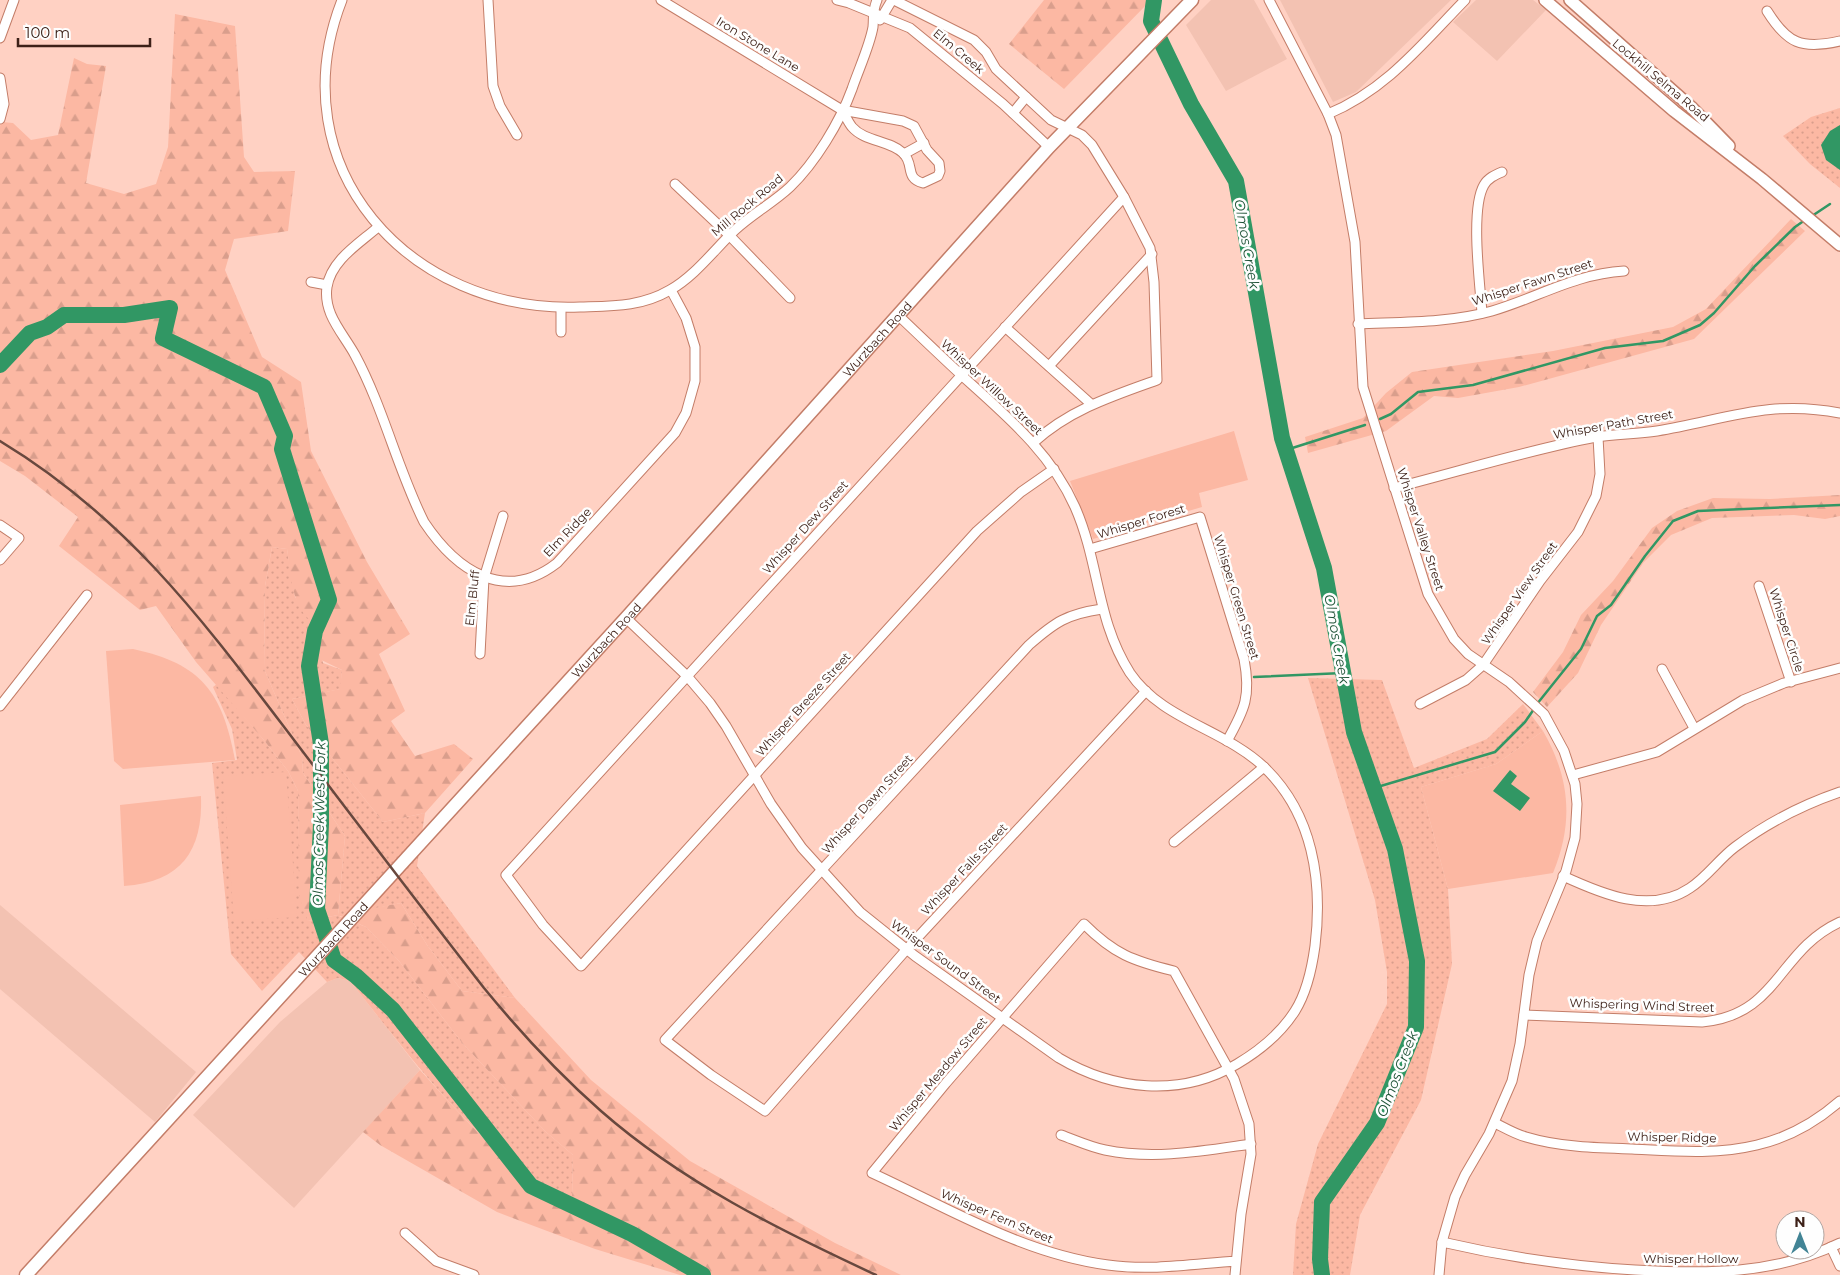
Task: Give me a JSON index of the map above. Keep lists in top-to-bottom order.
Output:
{
  "streets": {
    "main road": ["Lockhill Selma Road", "Wurzbach Road"],
    "street": [
      "Iron Stone Lane",
      "Elm Creek",
      "Mill Rock Road",
      "Whisper Fawn Street",
      "Whisper Willow Street",
      "Whisper Path Street",
      "Whisper Forest",
      "Whisper Dew Street",
      "Whisper Valley Street",
      "Elm Ridge",
      "Whisper View Street",
      "Whisper Green Street",
      "Elm Bluff",
      "Whisper Circle",
      "Whisper Breeze Street",
      "Whisper Dawn Street",
      "Whisper Falls Street",
      "Whisper Sound Street",
      "Whispering Wind Street",
      "Whisper Meadow Street",
      "Whisper Ridge",
      "Whisper Fern Street",
      "Whisper Hollow"
    ]
  },
  "crossings": [
    ["Iron Stone Lane", "Mill Rock Road"],
    ["Elm Creek", "Mill Rock Road"],
    ["Elm Creek", "Wurzbach Road"],
    ["Elm Creek", "Whisper Dew Street"],
    ["Mill Rock Road", "Elm Ridge"],
    ["Whisper Fawn Street", "Whisper Valley Street"],
    ["Wurzbach Road", "Whisper Willow Street"],
    ["Wurzbach Road", "Whisper Sound Street"],
    ["Whisper Willow Street", "Whisper Forest"],
    ["Whisper Willow Street", "Whisper Dew Street"],
    ["Whisper Willow Street", "Whisper Green Street"],
    ["Whisper Willow Street", "Whisper Breeze Street"],
    ["Whisper Willow Street", "Whisper Dawn Street"],
    ["Whisper Willow Street", "Whisper Falls Street"],
    ["Whisper Willow Street", "Whisper Sound Street"],
    ["Whisper Willow Street", "Whisper Meadow Street"],
    ["Whisper Path Street", "Whisper Valley Street"],
    ["Whisper Path Street", "Whisper View Street"],
    ["Whisper Forest", "Whisper Green Street"],
    ["Whisper Dew Street", "Whisper Breeze Street"],
    ["Whisper Dew Street", "Whisper Sound Street"],
    ["Whisper Valley Street", "Whisper View Street"],
    ["Whisper Valley Street", "Whispering Wind Street"],
    ["Whisper Valley Street", "Whisper Ridge"],
    ["Whisper Valley Street", "Whisper Hollow"],
    ["Elm Ridge", "Elm Bluff"],
    ["Whisper Breeze Street", "Whisper Sound Street"],
    ["Whisper Dawn Street", "Whisper Falls Street"],
    ["Whisper Dawn Street", "Whisper Sound Street"],
    ["Whisper Falls Street", "Whisper Sound Street"],
    ["Whisper Sound Street", "Whisper Meadow Street"],
    ["Whisper Meadow Street", "Whisper Fern Street"]
  ],
  "water": ["Olmos Creek", "Olmos Creek West Fork"],
  "scale_bar": "100 m",
  "north": "top"
}
